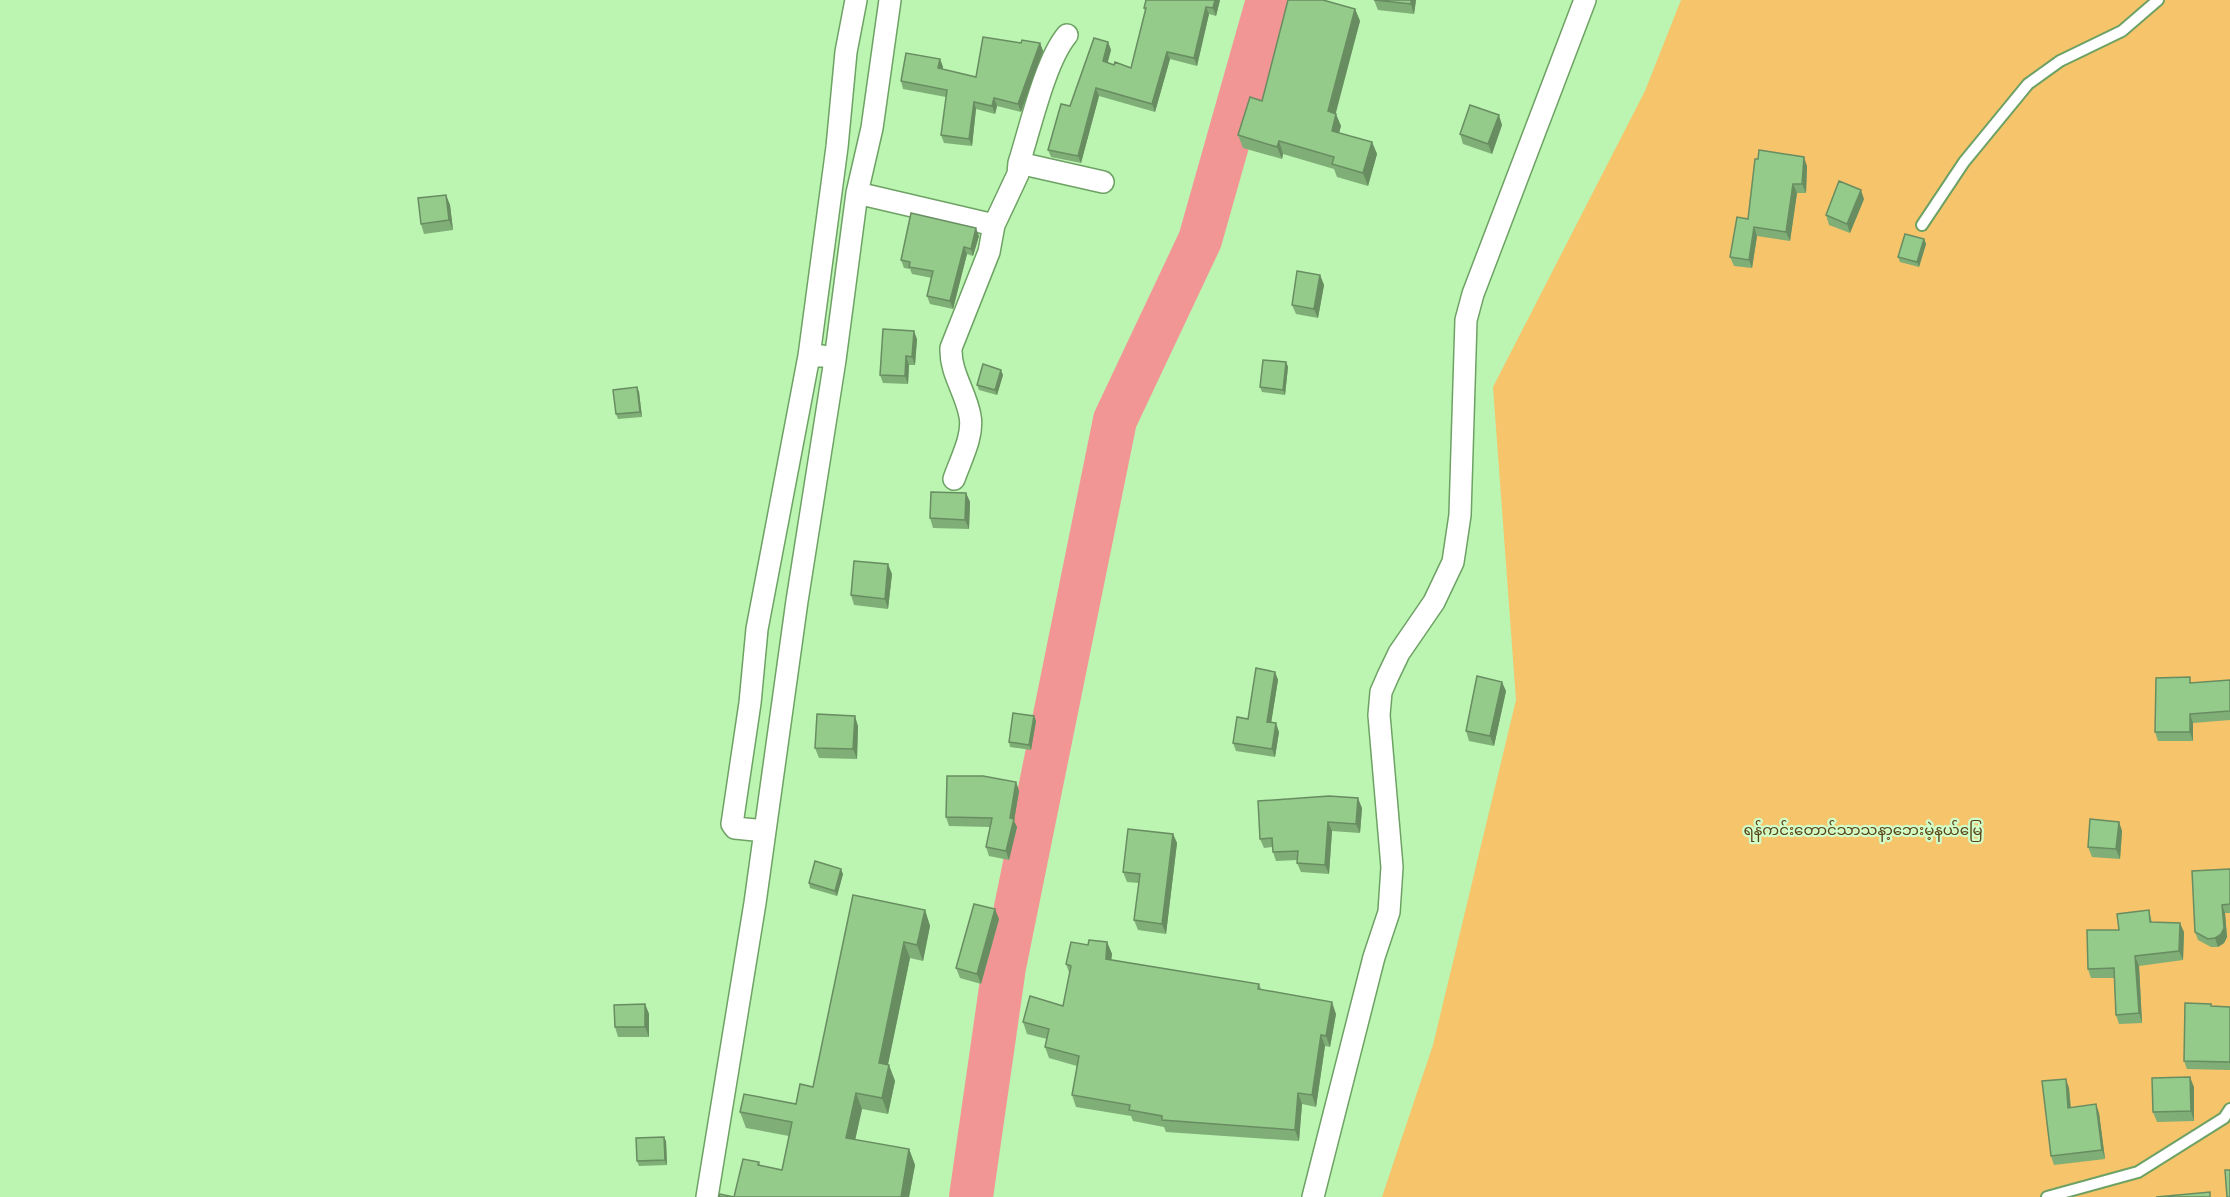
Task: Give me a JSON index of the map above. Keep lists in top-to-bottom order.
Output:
{
  "parks": ["ရန်ကင်းတောင်သာသနာ့ဘေးမဲ့နယ်မြေ"]
}
